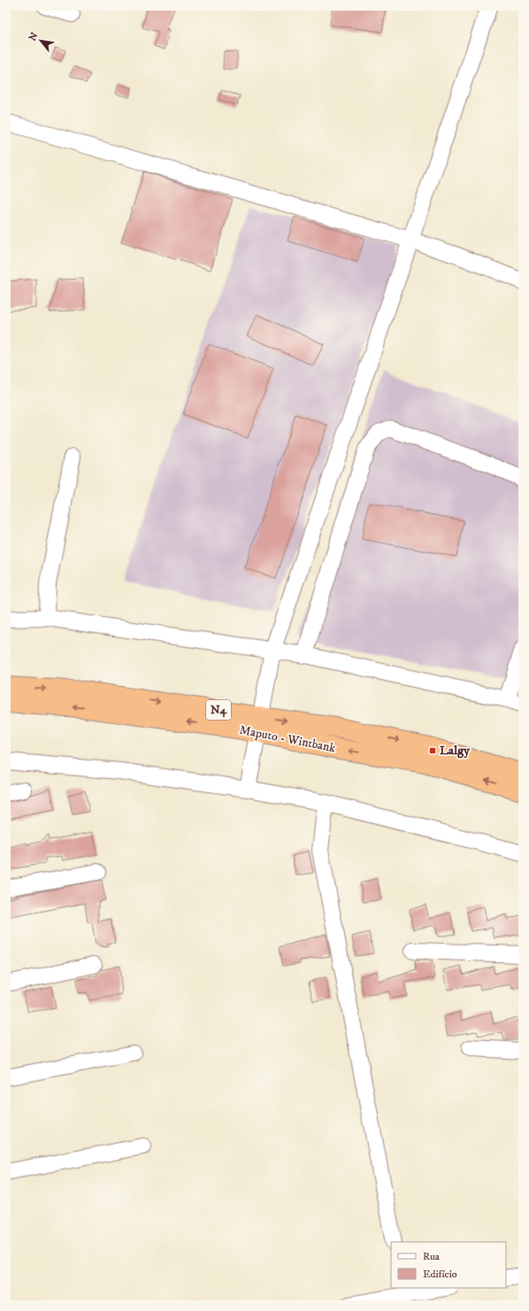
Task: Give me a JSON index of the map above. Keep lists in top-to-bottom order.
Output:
{
  "streets": {
    "highway": ["N4", "Maputo - Wintbank"]
  },
  "places": {
    "transit": ["Lalgy"]
  },
  "legend": ["Rua", "Edifício"],
  "north": "top left"
}
